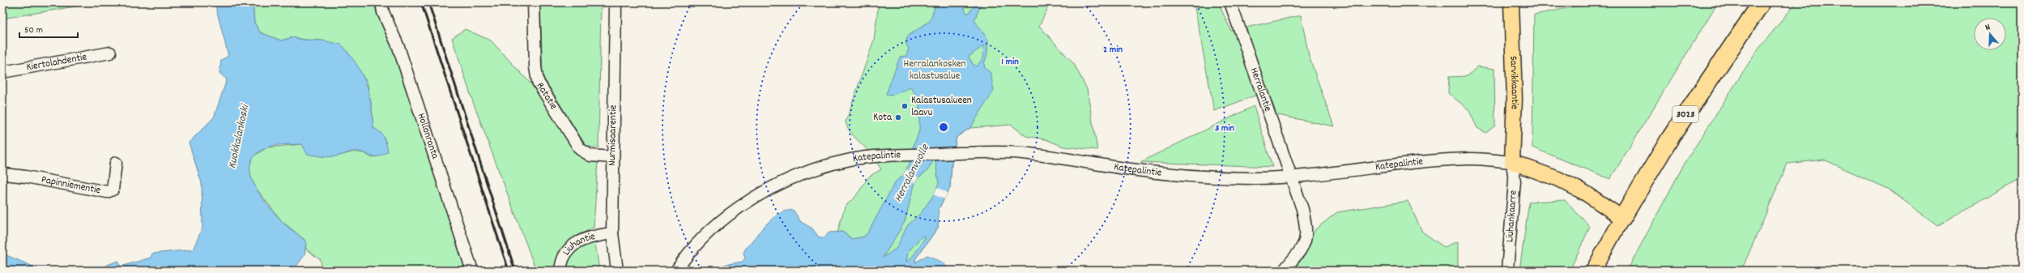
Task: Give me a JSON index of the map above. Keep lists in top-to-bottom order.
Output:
{
  "streets": {
    "highway": ["3023"],
    "main road": ["Sarvikkaantie", "Katepalintie"],
    "street": [
      "Kiertolahdentie",
      "Herralantie",
      "Ratatie",
      "Nurmisaarentie",
      "Hollonranta",
      "Papinniementie",
      "Liuhankaarre",
      "Liuhantie"
    ]
  },
  "crossings": [
    ["Sarvikkaantie", "Katepalintie"],
    ["Sarvikkaantie", "Liuhankaarre"],
    ["Herralantie", "Katepalintie"],
    ["Ratatie", "Nurmisaarentie"],
    ["3023", "Katepalintie"],
    ["Nurmisaarentie", "Liuhantie"],
    ["Katepalintie", "Liuhankaarre"]
  ],
  "water": ["Kuokkalankoski", "Herralanvuolle"],
  "parks": ["Herralankosken kalastusalue"],
  "places": ["Kalastusalueen laavu", "Kota"],
  "scale_bar": "50 m",
  "north": "top",
  "rings": ["2 min", "1 min", "3 min"]
}
